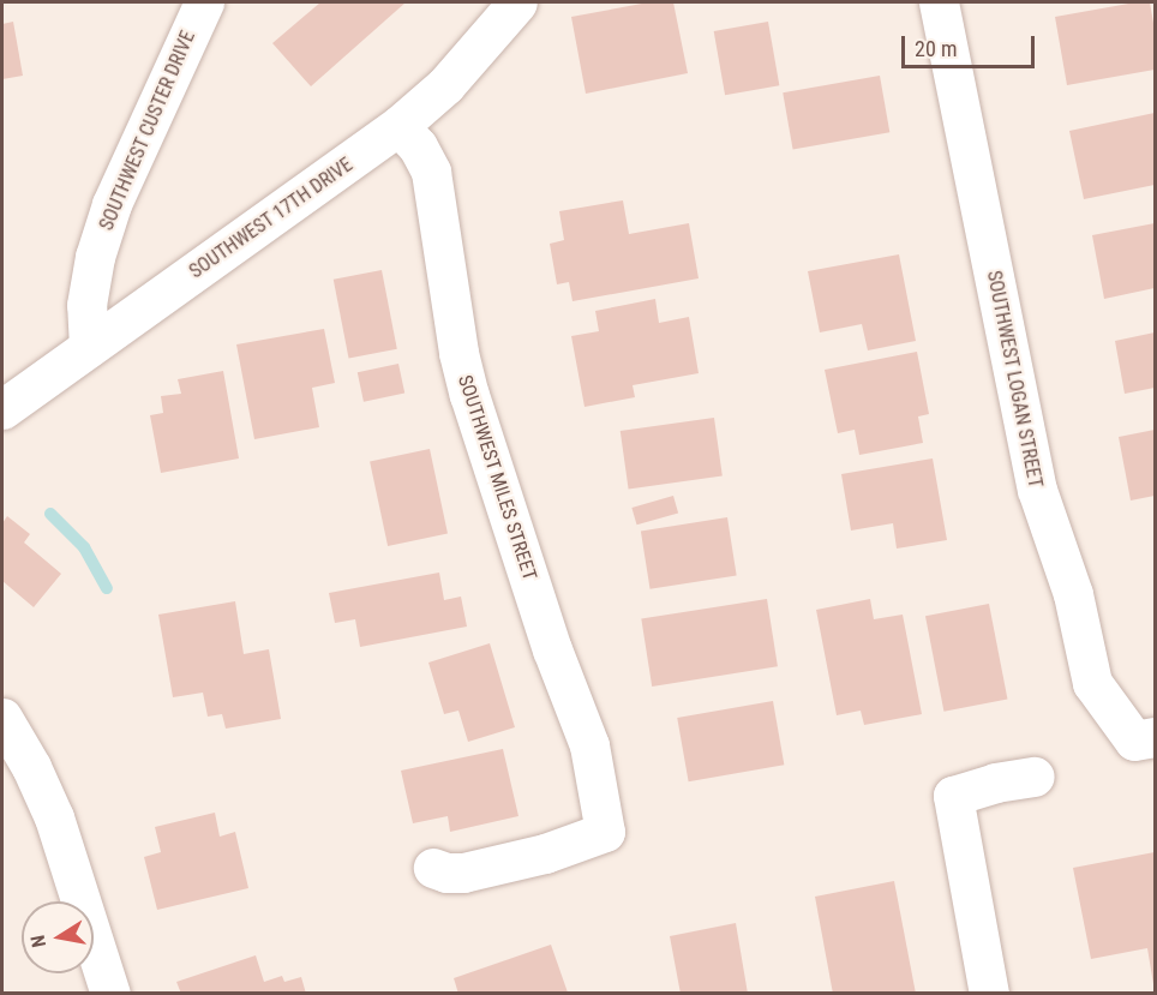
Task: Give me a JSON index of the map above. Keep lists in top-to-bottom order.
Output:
{
  "streets": {
    "street": [
      "SOUTHWEST CUSTER DRIVE",
      "SOUTHWEST 17TH DRIVE",
      "SOUTHWEST LOGAN STREET",
      "SOUTHWEST MILES STREET"
    ]
  },
  "crossings": [
    ["SOUTHWEST CUSTER DRIVE", "SOUTHWEST 17TH DRIVE"],
    ["SOUTHWEST 17TH DRIVE", "SOUTHWEST MILES STREET"]
  ],
  "scale_bar": "20 m",
  "north": "left"
}
